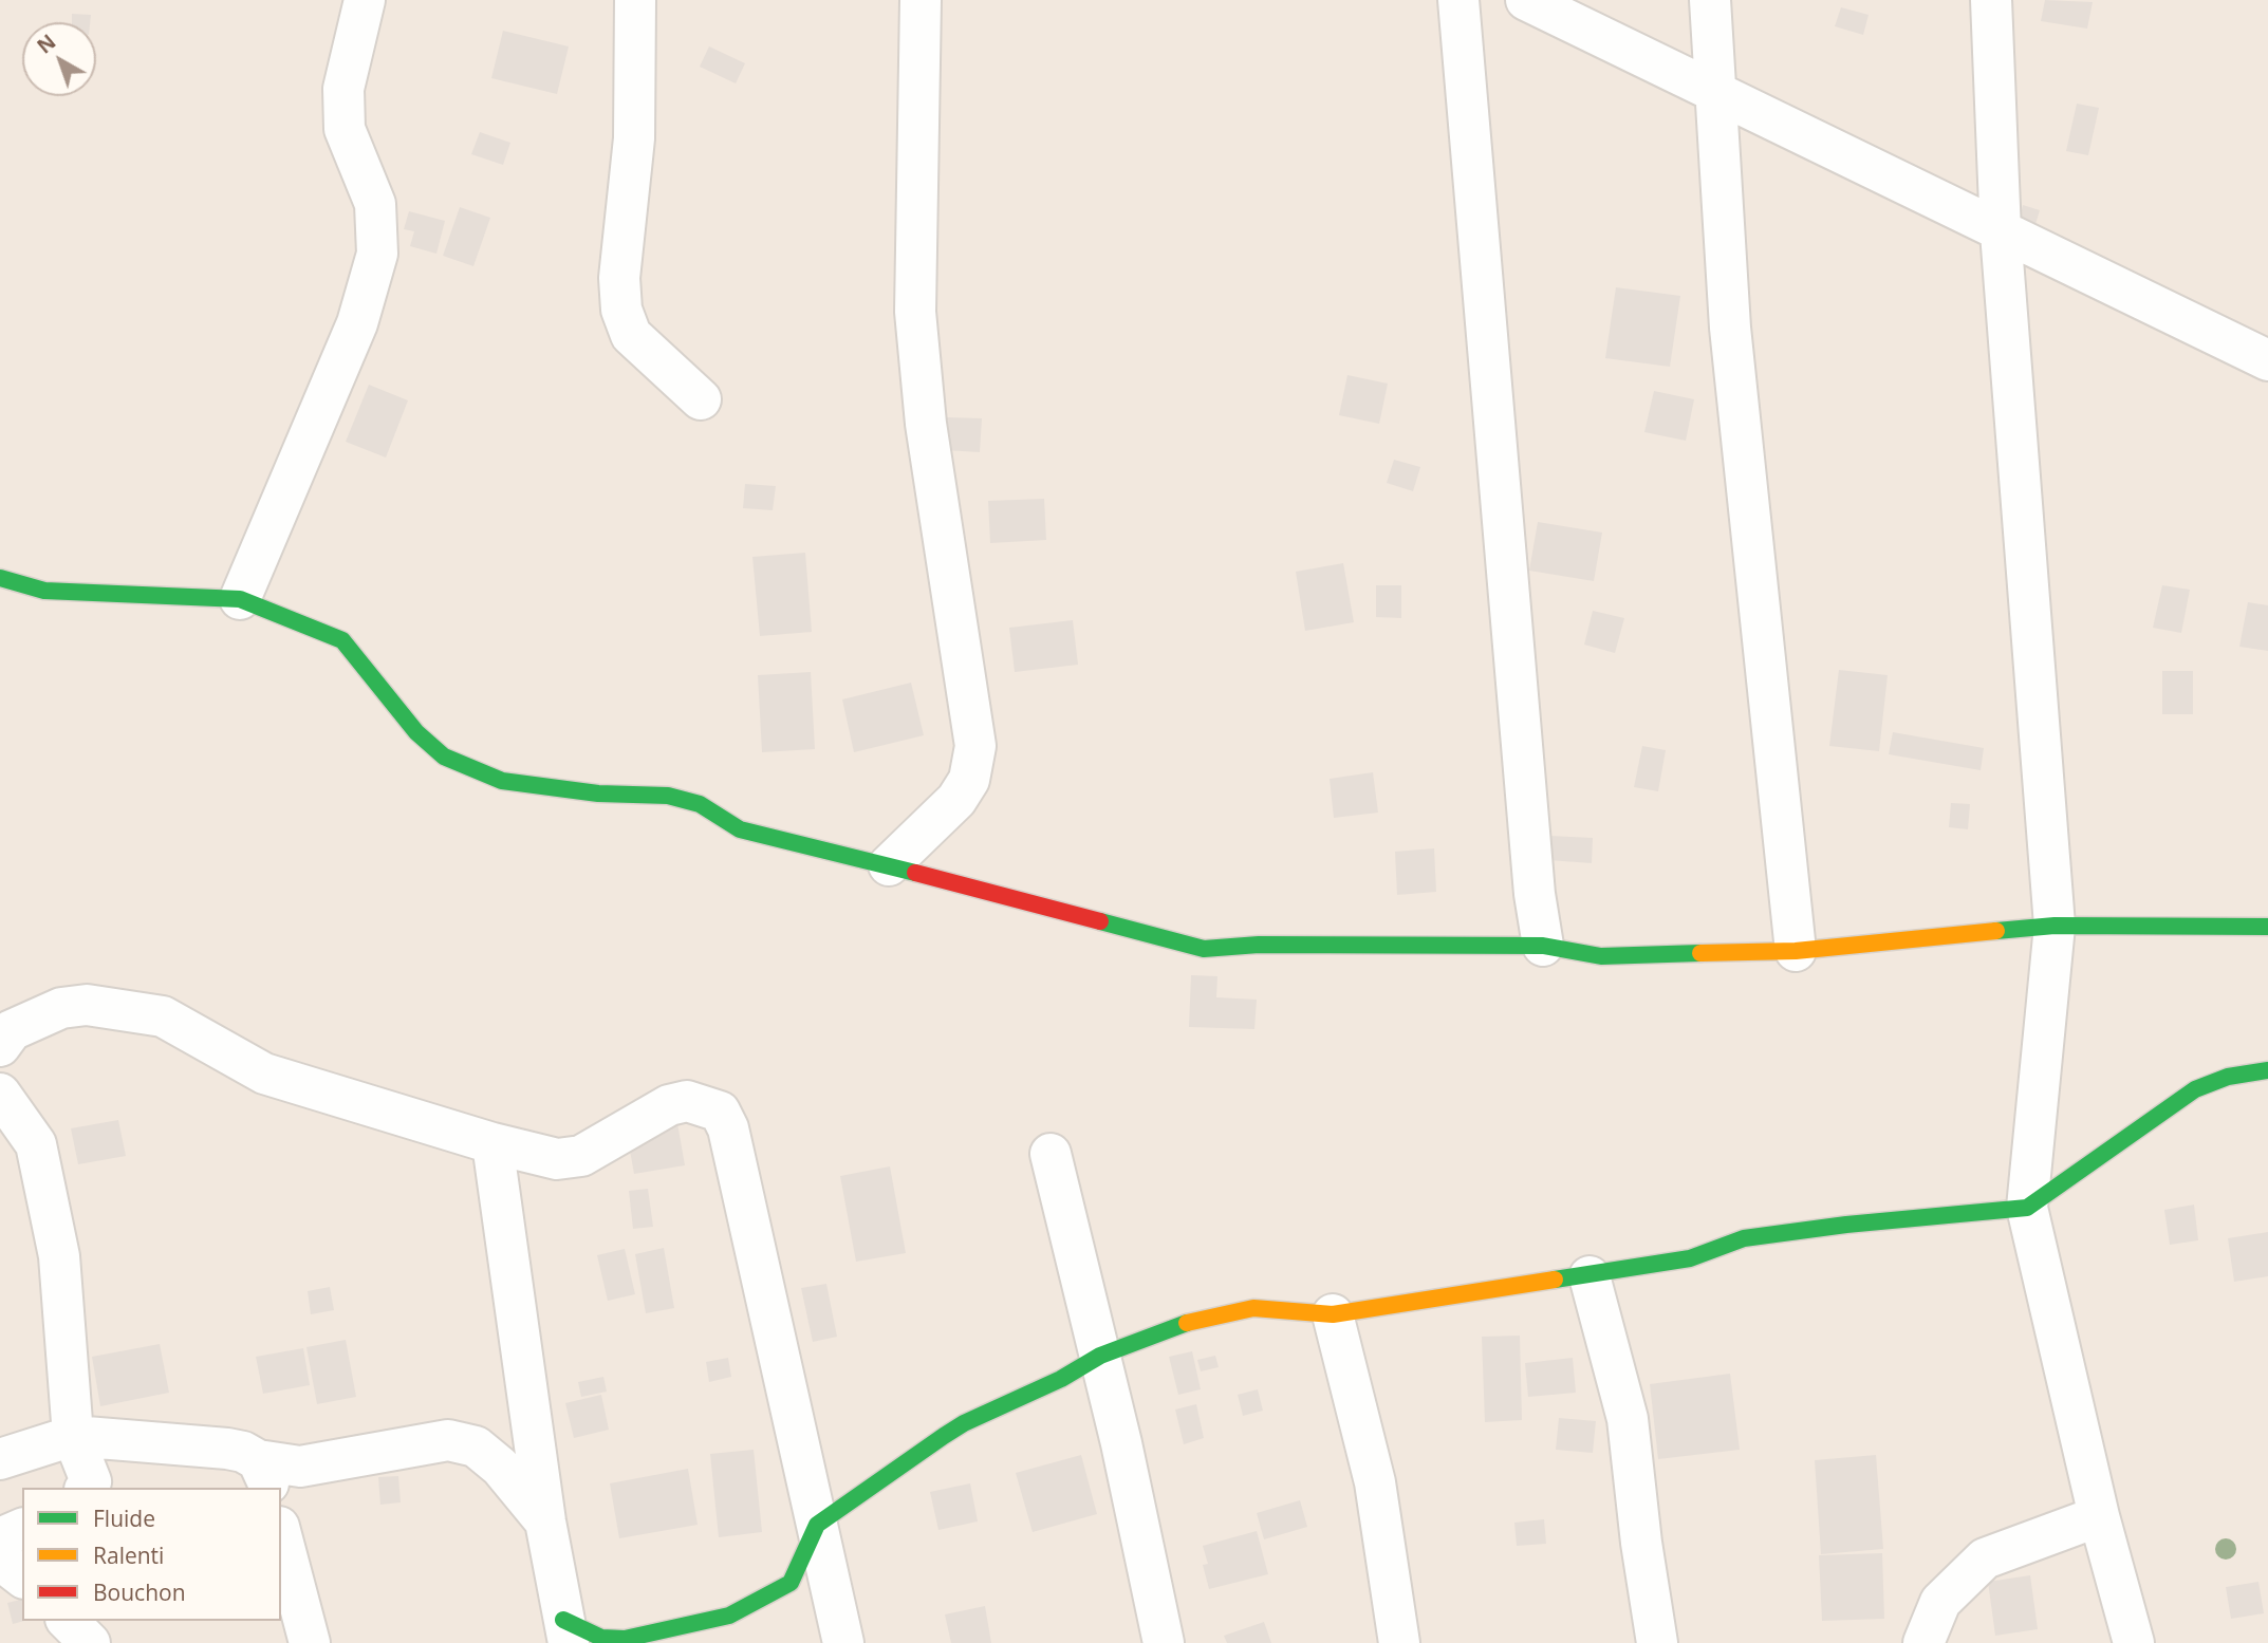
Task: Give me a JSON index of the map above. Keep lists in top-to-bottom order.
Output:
{
  "legend": ["Fluide", "Ralenti", "Bouchon"],
  "north": "top left"
}
